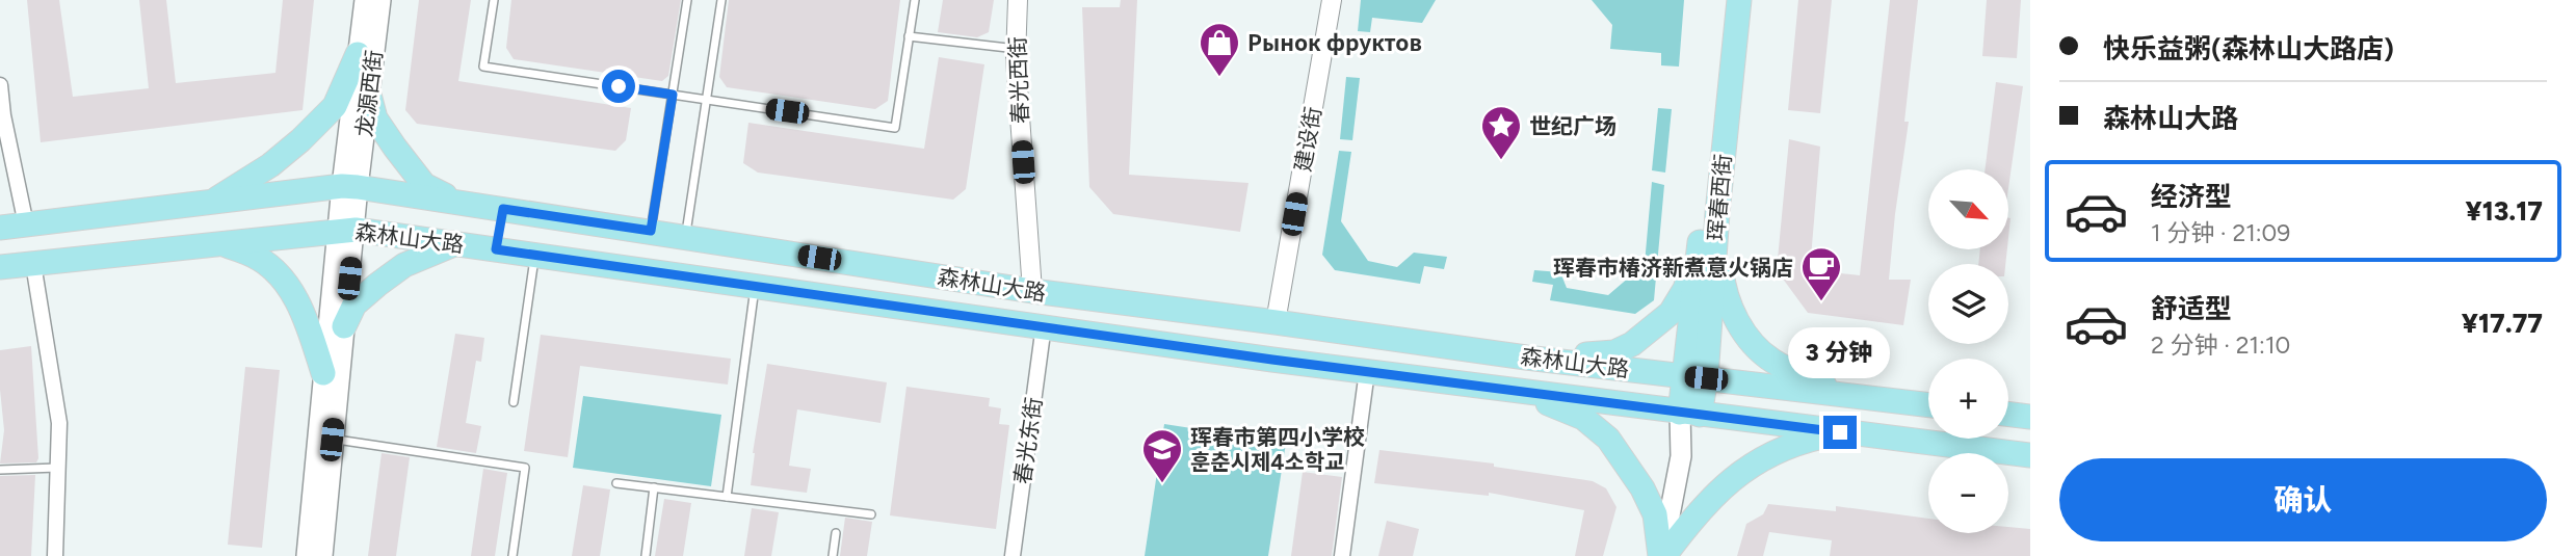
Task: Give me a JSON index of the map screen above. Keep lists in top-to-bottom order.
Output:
{
  "streets": {
    "main road": ["龙源西街", "珲春西街", "森林山大路"],
    "street": ["春光西街", "建设街", "春光东街"]
  },
  "crossings": [
    ["春光西街", "森林山大路"],
    ["龙源西街", "森林山大路"],
    ["建设街", "森林山大路"],
    ["珲春西街", "森林山大路"],
    ["森林山大路", "春光东街"]
  ],
  "places": {
    "shop": ["Рынок фруктов"],
    "place": ["世纪广场"],
    "cafe": ["珲春市椿济新煮意火锅店"],
    "school or university": ["珲春市第四小学校 훈춘시제4소학교"]
  },
  "north": "bottom right",
  "page": {
    "banner": ["快乐益粥(森林山大路店)", "森林山大路"],
    "list": [
      {
        "name": "经济型",
        "note": "1 分钟 · 21:09",
        "value": "¥13.17"
      },
      {
        "name": "舒适型",
        "note": "2 分钟 · 21:10",
        "value": "¥17.77"
      }
    ],
    "map_buttons": ["+", "−"],
    "bubble": "3 分钟",
    "buttons": "确认"
  }
}
